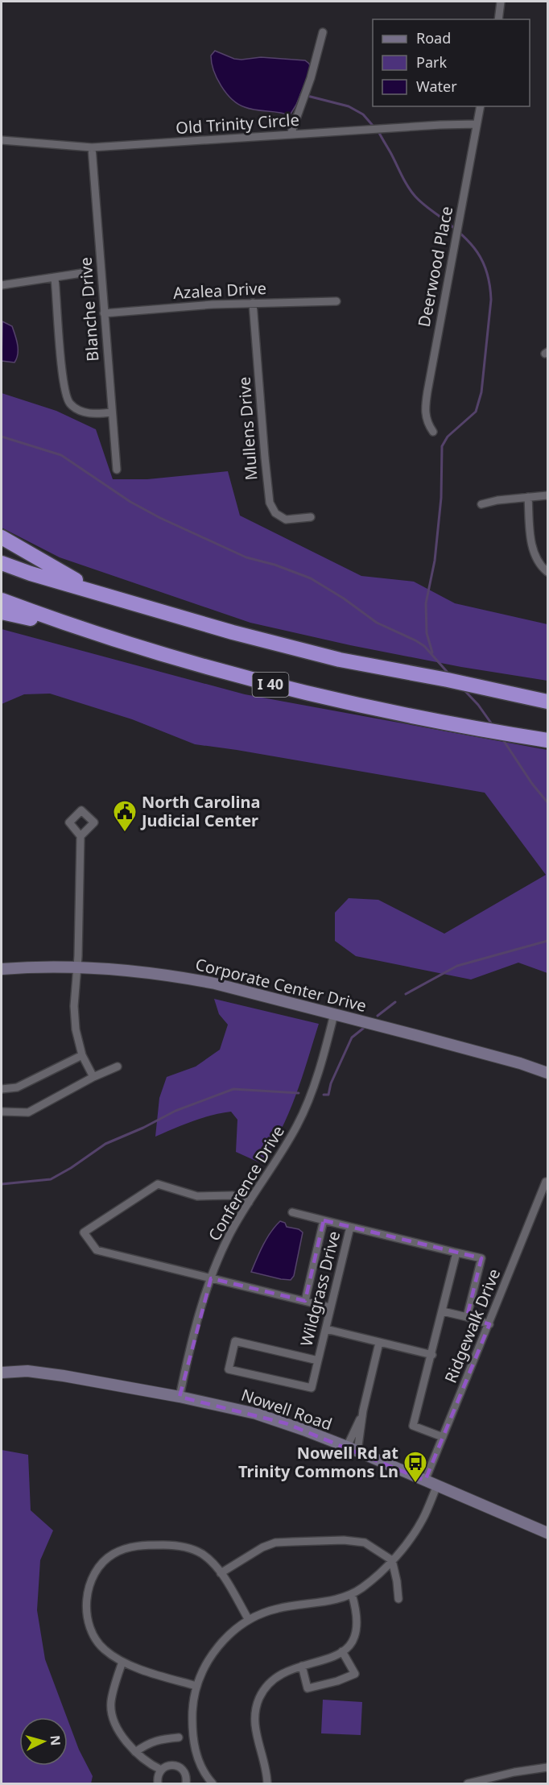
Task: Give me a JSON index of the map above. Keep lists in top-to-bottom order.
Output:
{
  "streets": {
    "highway": ["I 40"],
    "street": [
      "Old Trinity Circle",
      "Deerwood Place",
      "Azalea Drive",
      "Blanche Drive",
      "Mullens Drive",
      "Corporate Center Drive",
      "Conference Drive",
      "Wildgrass Drive",
      "Ridgewalk Drive",
      "Nowell Road"
    ]
  },
  "crossings": [
    ["Old Trinity Circle", "Deerwood Place"],
    ["Old Trinity Circle", "Blanche Drive"],
    ["Azalea Drive", "Blanche Drive"],
    ["Azalea Drive", "Mullens Drive"],
    ["Corporate Center Drive", "Conference Drive"],
    ["Conference Drive", "Nowell Road"],
    ["Ridgewalk Drive", "Nowell Road"]
  ],
  "places": {
    "public building": ["North Carolina Judicial Center"],
    "bus stop": ["Nowell Rd at Trinity Commons Ln"]
  },
  "legend": ["Road", "Park", "Water"],
  "north": "right"
}
